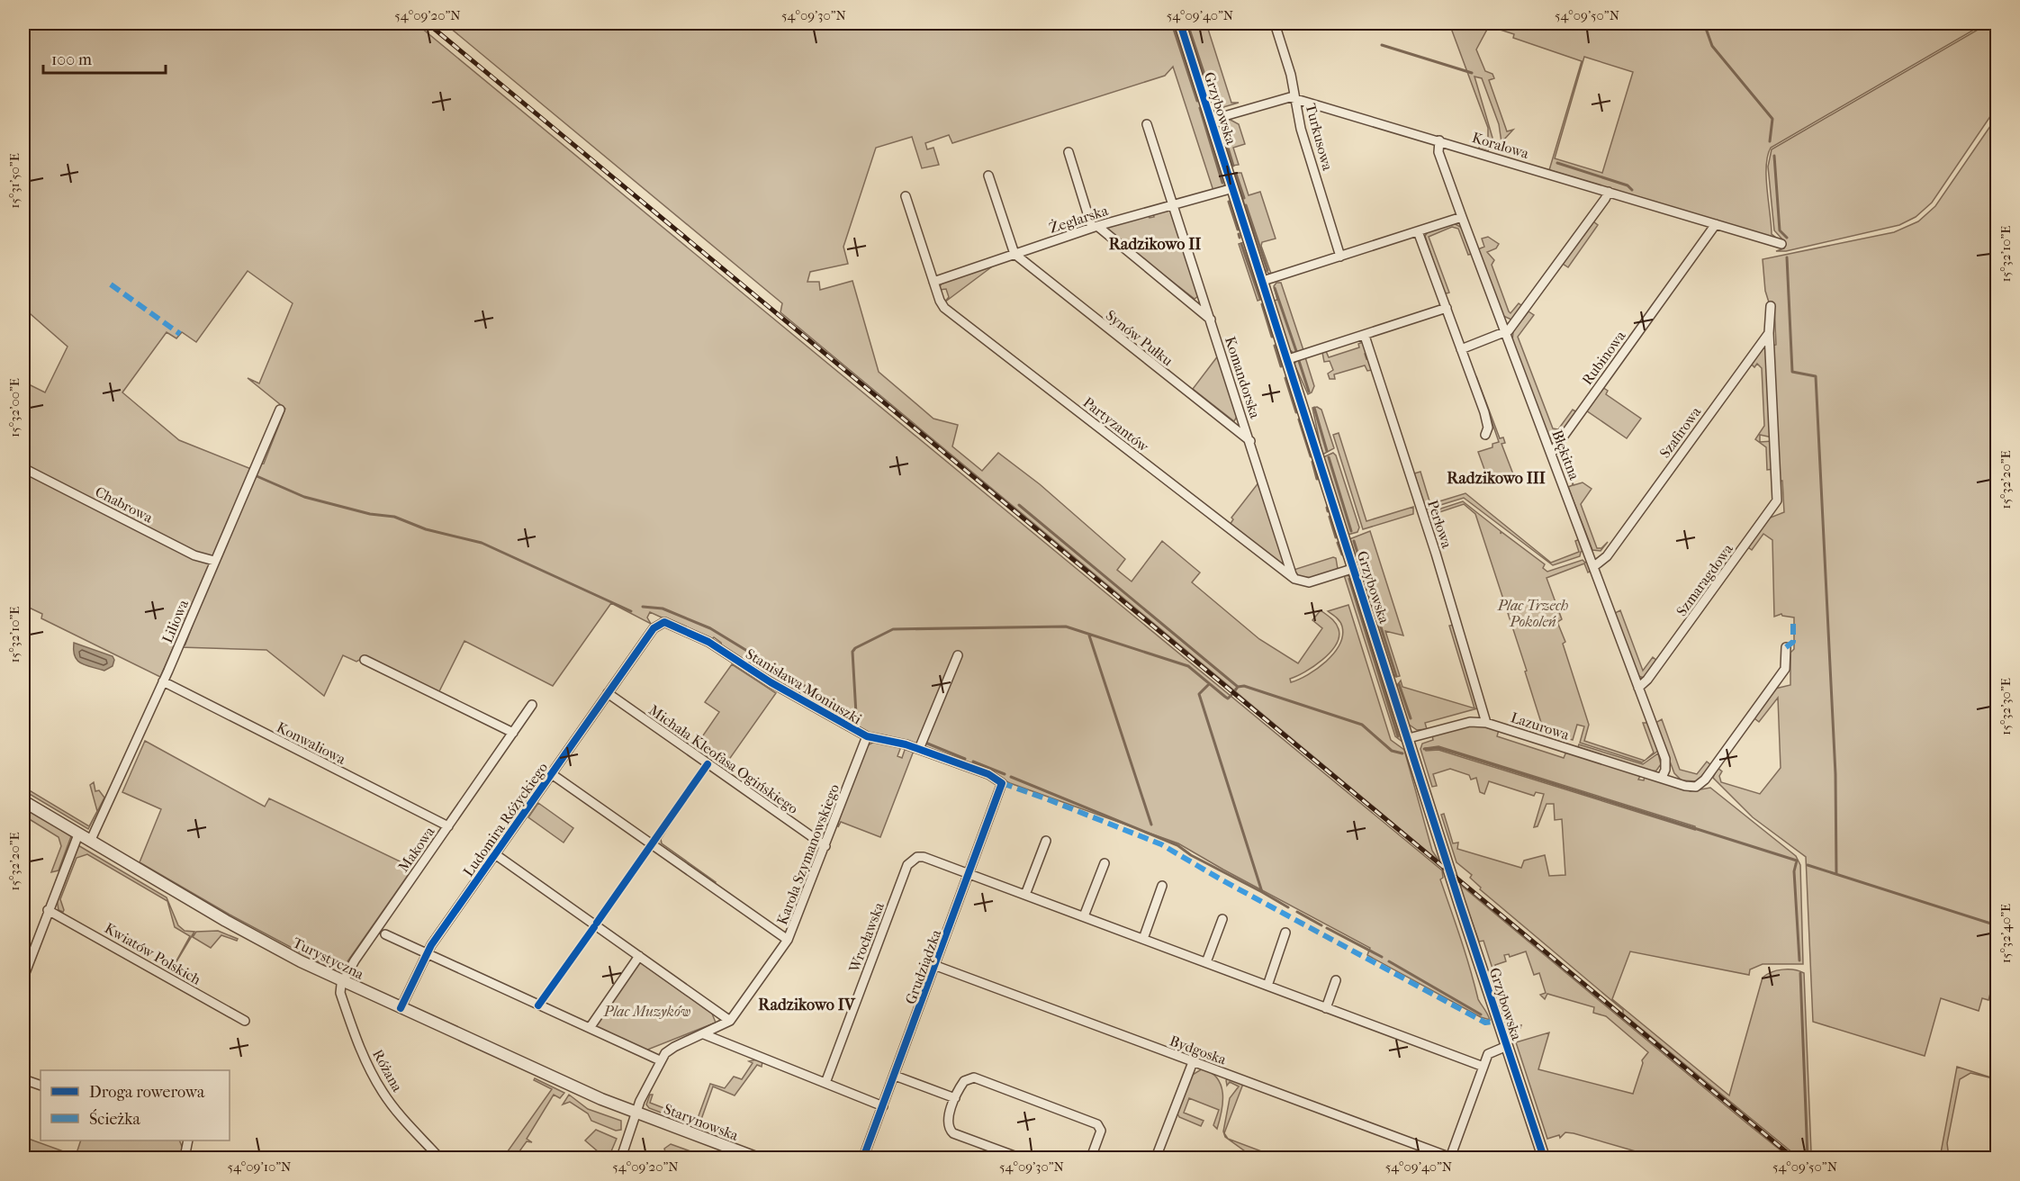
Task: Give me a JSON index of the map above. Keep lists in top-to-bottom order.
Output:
{
  "streets": {
    "street": [
      "Grzybowska",
      "Turkusowa",
      "Koralowa",
      "Żeglarska",
      "Synów Pułku",
      "Rubinowa",
      "Komandorska",
      "Partyzantów",
      "Szafirowa",
      "Błękitna",
      "Chabrowa",
      "Perłowa",
      "Szmaragdowa",
      "Liliowa",
      "Stanisława Moniuszki",
      "Lazurowa",
      "Konwaliowa",
      "Michała Kleofasa Ogińskiego",
      "Ludomira Różyckiego",
      "Makowa",
      "Karola Szymanowskiego",
      "Wrocławska",
      "Kwiatów Polskich",
      "Turystyczna",
      "Grudziądzka",
      "Bydgoska",
      "Różana",
      "Starynowska"
    ]
  },
  "crossings": [
    ["Grzybowska", "Koralowa"],
    ["Grzybowska", "Żeglarska"],
    ["Grzybowska", "Lazurowa"],
    ["Turkusowa", "Koralowa"],
    ["Koralowa", "Rubinowa"],
    ["Koralowa", "Błękitna"],
    ["Żeglarska", "Synów Pułku"],
    ["Żeglarska", "Komandorska"],
    ["Żeglarska", "Partyzantów"],
    ["Synów Pułku", "Komandorska"],
    ["Rubinowa", "Błękitna"],
    ["Komandorska", "Partyzantów"],
    ["Szafirowa", "Błękitna"],
    ["Szafirowa", "Szmaragdowa"],
    ["Błękitna", "Szmaragdowa"],
    ["Błękitna", "Lazurowa"],
    ["Chabrowa", "Liliowa"],
    ["Perłowa", "Lazurowa"],
    ["Liliowa", "Konwaliowa"],
    ["Liliowa", "Turystyczna"],
    ["Stanisława Moniuszki", "Ludomira Różyckiego"],
    ["Stanisława Moniuszki", "Karola Szymanowskiego"],
    ["Stanisława Moniuszki", "Grudziądzka"],
    ["Konwaliowa", "Makowa"],
    ["Michała Kleofasa Ogińskiego", "Ludomira Różyckiego"],
    ["Michała Kleofasa Ogińskiego", "Karola Szymanowskiego"],
    ["Ludomira Różyckiego", "Turystyczna"],
    ["Makowa", "Turystyczna"],
    ["Makowa", "Różana"],
    ["Karola Szymanowskiego", "Turystyczna"],
    ["Karola Szymanowskiego", "Starynowska"],
    ["Wrocławska", "Grudziądzka"],
    ["Turystyczna", "Różana"],
    ["Turystyczna", "Starynowska"],
    ["Grudziądzka", "Bydgoska"]
  ],
  "districts": ["Radzikowo II", "Radzikowo III", "Radzikowo IV"],
  "parks": ["Plac Trzech Pokoleń", "Plac Muzyków"],
  "legend": ["Droga rowerowa", "Ścieżka"],
  "scale_bar": "100 m",
  "coordinates": [
    "54°09'20\"N",
    "54°09'30\"N",
    "54°09'40\"N",
    "54°09'50\"N",
    "15°31'50\"E",
    "15°32'10\"E",
    "15°32'00\"E",
    "15°32'20\"E",
    "15°32'30\"E",
    "15°32'40\"E",
    "54°09'10\"N"
  ]
}
